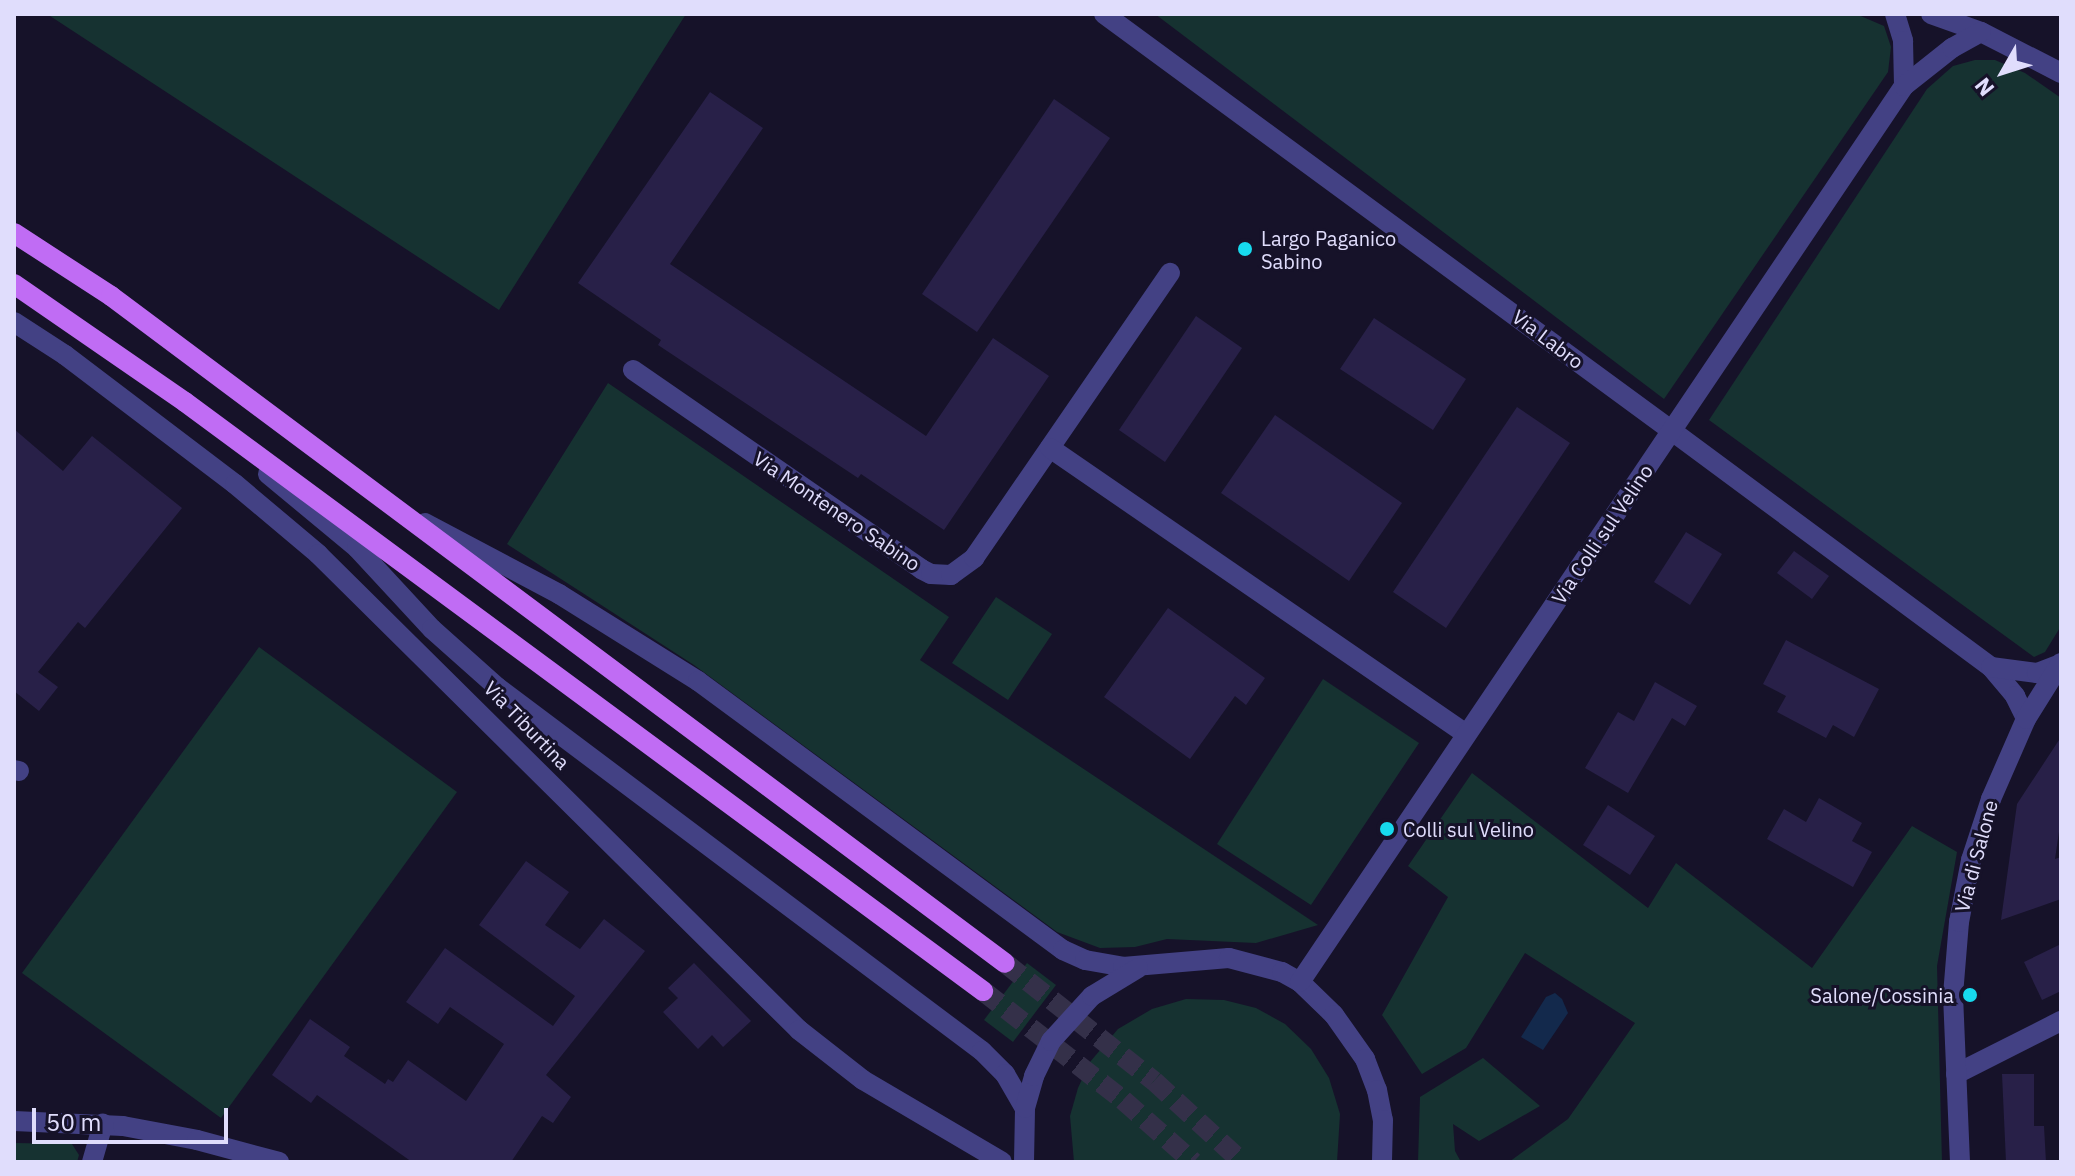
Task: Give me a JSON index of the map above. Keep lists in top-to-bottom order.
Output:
{
  "streets": {
    "main road": ["Via Tiburtina"],
    "street": [
      "Via Labro",
      "Via Montenero Sabino",
      "Via Colli sul Velino",
      "Via di Salone"
    ]
  },
  "crossings": [
    ["Via Labro", "Via Colli sul Velino"],
    ["Via Labro", "Via di Salone"]
  ],
  "places": ["Largo Paganico Sabino", "Colli sul Velino", "Salone/Cossinia"],
  "scale_bar": "50 m",
  "north": "bottom left"
}
